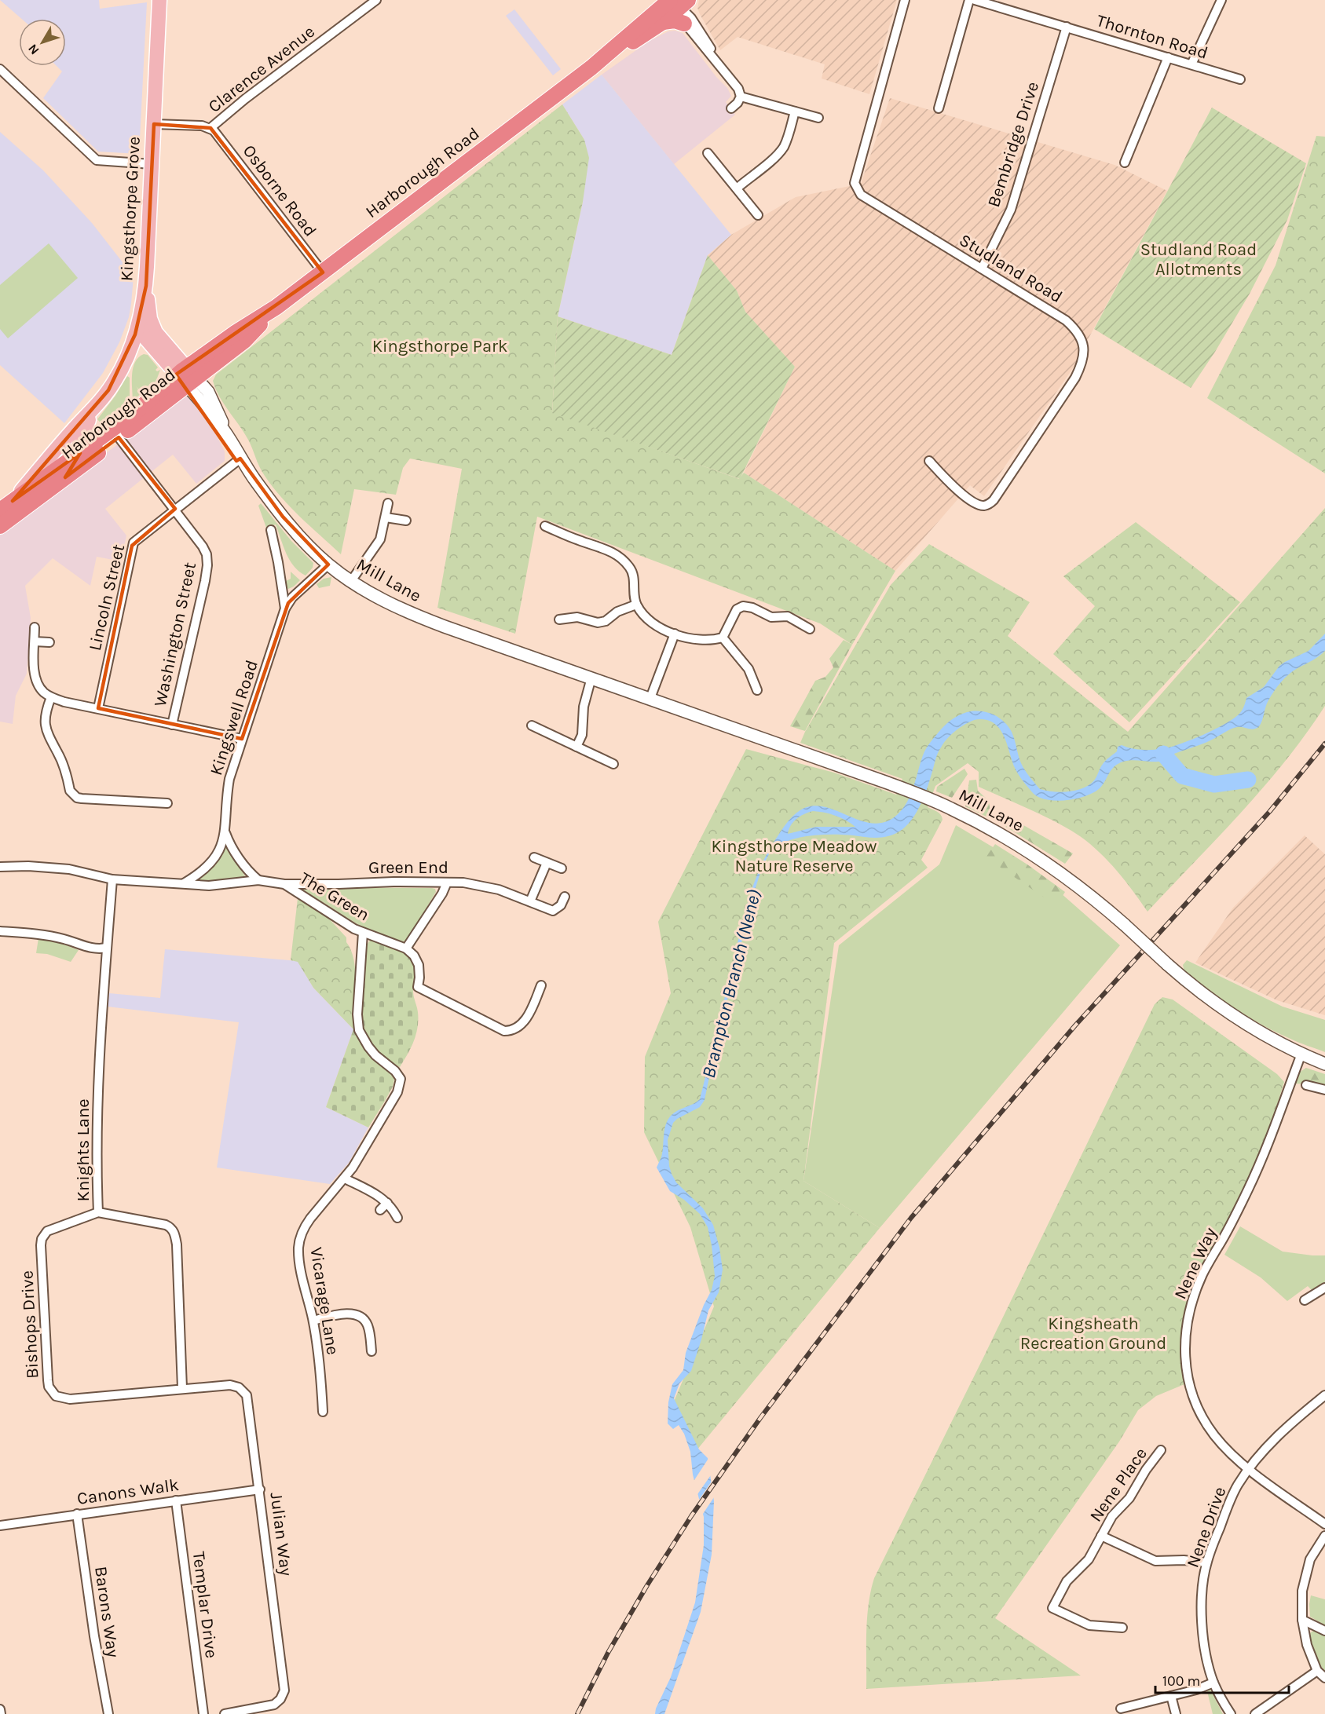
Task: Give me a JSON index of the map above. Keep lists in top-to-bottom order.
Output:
{
  "streets": {
    "highway": ["Harborough Road"],
    "main road": ["Kingsthorpe Grove"],
    "street": [
      "Thornton Road",
      "Clarence Avenue",
      "Bembridge Drive",
      "Osborne Road",
      "Studland Road",
      "Mill Lane",
      "Lincoln Street",
      "Washington Street",
      "Kingswell Road",
      "Green End",
      "The Green",
      "Knights Lane",
      "Nene Way",
      "Vicarage Lane",
      "Bishops Drive",
      "Nene Place",
      "Canons Walk",
      "Nene Drive",
      "Julian Way",
      "Templar Drive",
      "Barons Way"
    ]
  },
  "crossings": [
    ["Thornton Road", "Bembridge Drive"],
    ["Clarence Avenue", "Osborne Road"],
    ["Clarence Avenue", "Kingsthorpe Grove"],
    ["Bembridge Drive", "Studland Road"],
    ["Harborough Road", "Osborne Road"],
    ["Harborough Road", "Kingsthorpe Grove"],
    ["Harborough Road", "Mill Lane"],
    ["Harborough Road", "Washington Street"],
    ["Mill Lane", "Lincoln Street"],
    ["Mill Lane", "Kingswell Road"],
    ["Mill Lane", "Nene Way"],
    ["Lincoln Street", "Washington Street"],
    ["Kingswell Road", "The Green"],
    ["Green End", "The Green"],
    ["The Green", "Knights Lane"],
    ["The Green", "Vicarage Lane"],
    ["Knights Lane", "Bishops Drive"],
    ["Nene Way", "Nene Drive"],
    ["Bishops Drive", "Julian Way"],
    ["Nene Place", "Nene Drive"],
    ["Canons Walk", "Julian Way"],
    ["Canons Walk", "Templar Drive"],
    ["Canons Walk", "Barons Way"]
  ],
  "water": ["Brampton Branch (Nene)"],
  "parks": [
    "Studland Road Allotments",
    "Kingsthorpe Park",
    "Kingsthorpe Meadow Nature Reserve",
    "Kingsheath Recreation Ground"
  ],
  "scale_bar": "100 m",
  "north": "bottom left"
}
